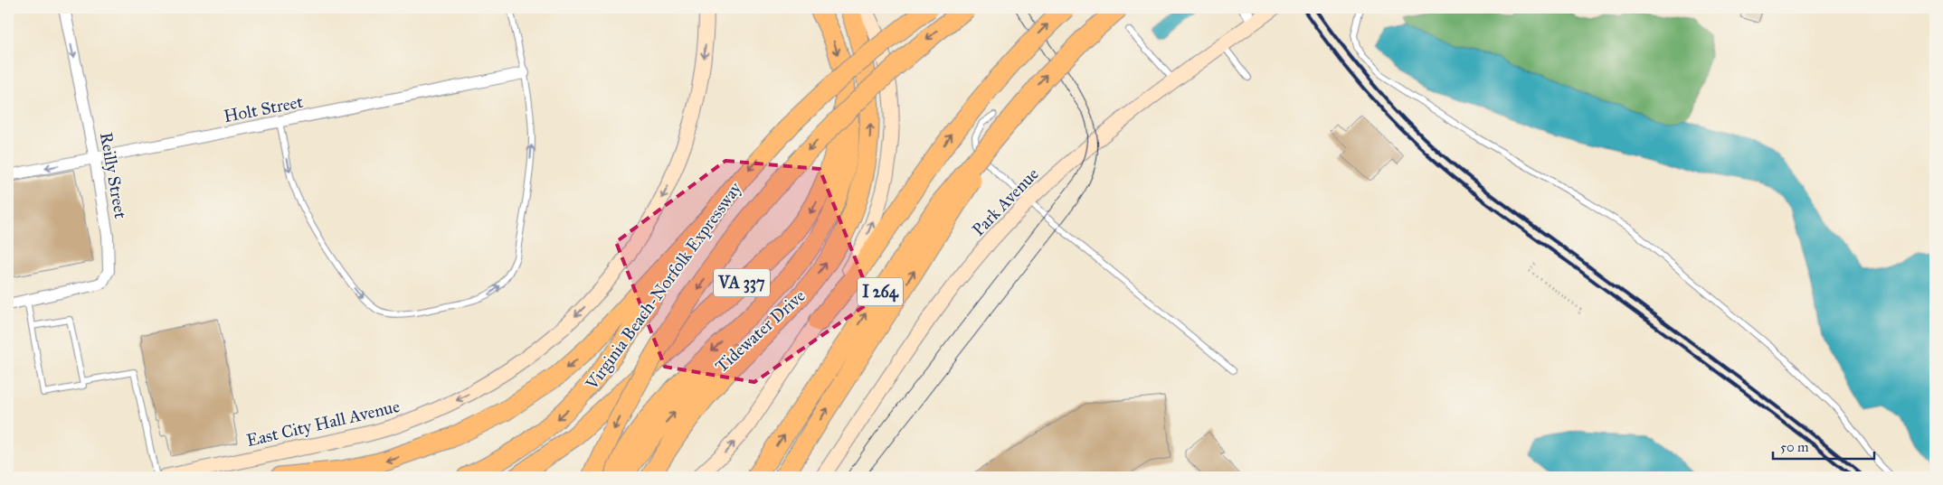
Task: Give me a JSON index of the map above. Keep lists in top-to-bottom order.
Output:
{
  "streets": {
    "highway": [
      "VA 337",
      "Virginia Beach-Norfolk Expressway",
      "I 264",
      "Tidewater Drive"
    ],
    "main road": ["Park Avenue", "East City Hall Avenue"],
    "street": ["Holt Street", "Reilly Street"]
  },
  "crossings": [
    ["Holt Street", "Reilly Street"],
    ["VA 337", "Tidewater Drive"]
  ],
  "one_way": ["Reilly Street", "East City Hall Avenue"],
  "scale_bar": "50 m"
}
